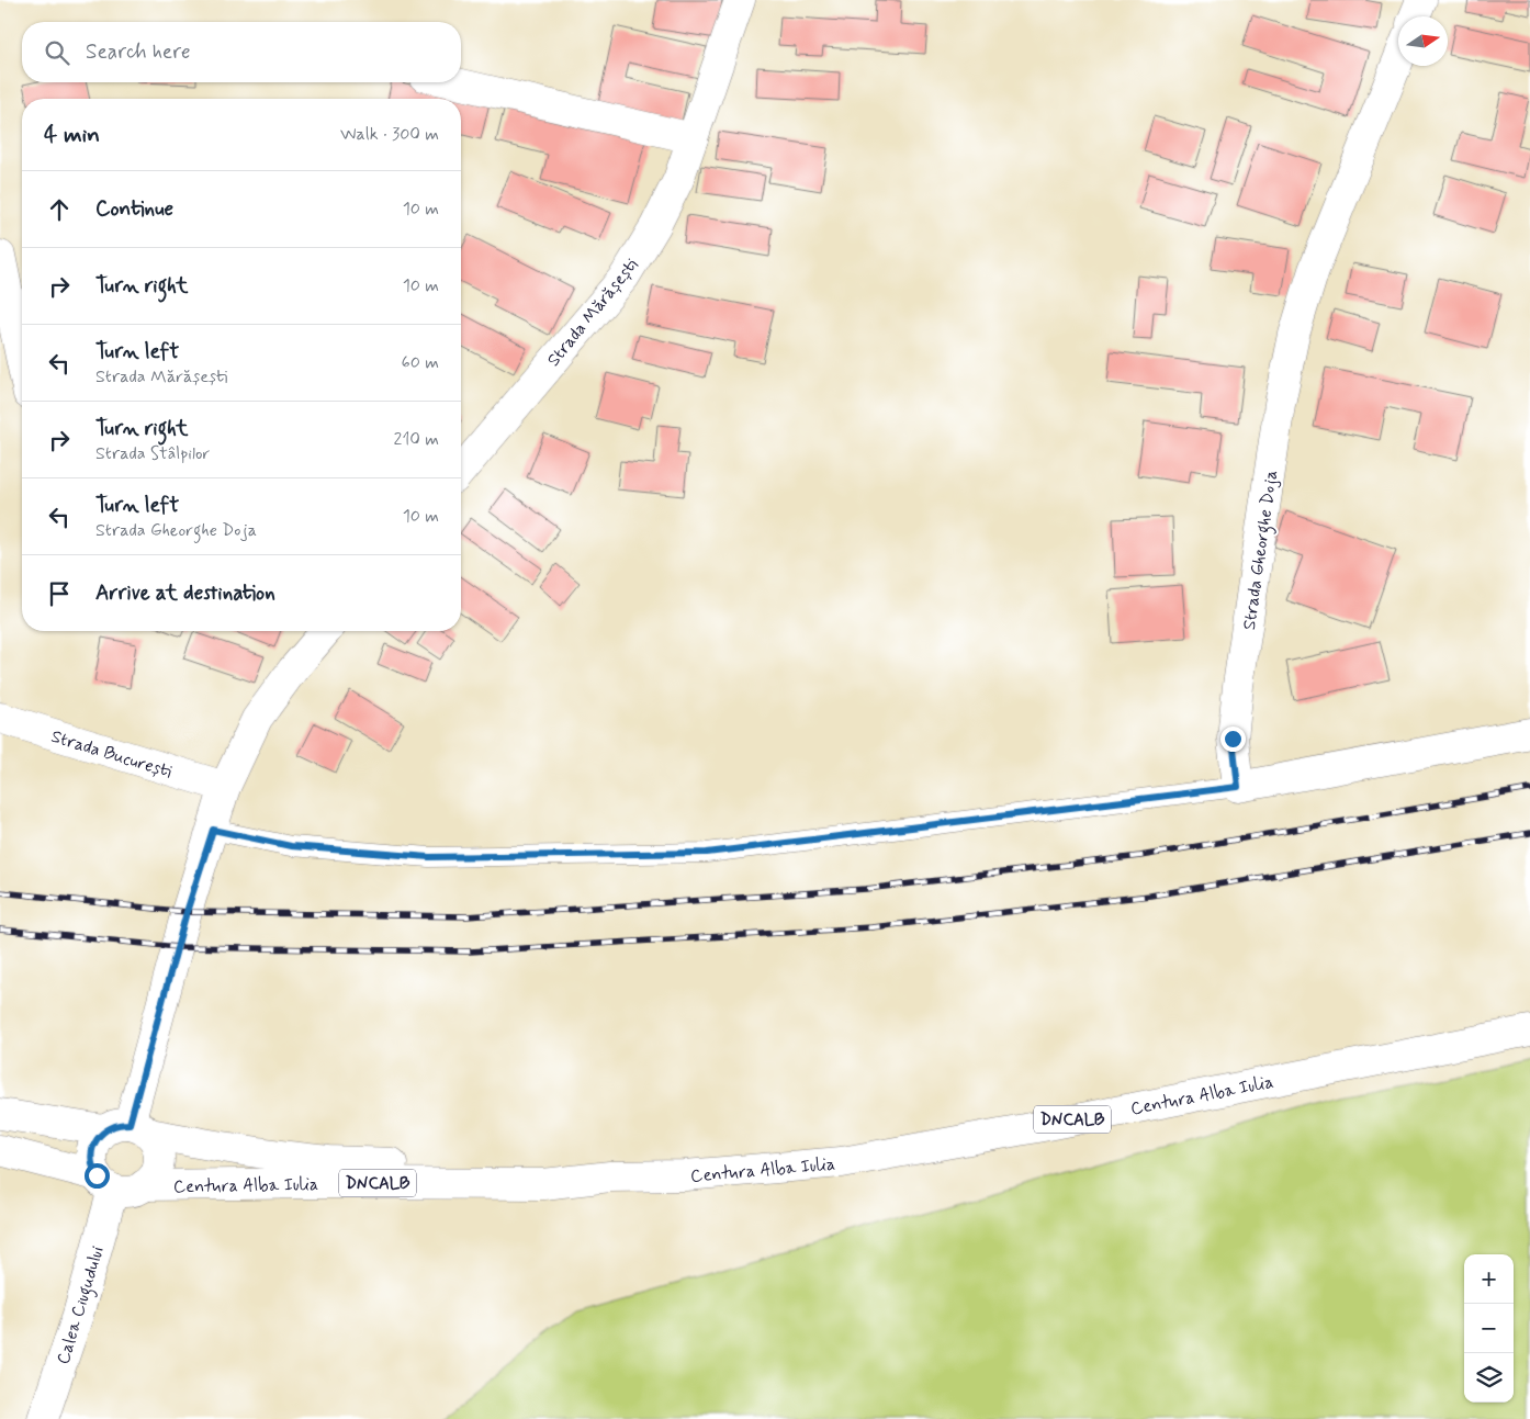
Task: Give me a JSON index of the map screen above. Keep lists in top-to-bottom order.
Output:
{
  "streets": {
    "main road": [
      "Strada Mărășești",
      "Strada Gheorghe Doja",
      "Strada București",
      "Centura Alba Iulia",
      "DNCALB",
      "Calea Ciugudului"
    ]
  },
  "crossings": [
    ["Centura Alba Iulia", "Calea Ciugudului"]
  ],
  "north": "right",
  "page": {
    "search": "Search here",
    "heading": ["4 min", "Walk · 300 m"],
    "list": [
      ["Continue", "10 m"],
      ["Turn right", "10 m"],
      ["Turn left", "Strada Mărășești", "60 m"],
      ["Turn right", "Strada Stâlpilor", "210 m"],
      ["Turn left", "Strada Gheorghe Doja", "10 m"],
      "Arrive at destination"
    ],
    "map_buttons": ["+", "−"]
  }
}
